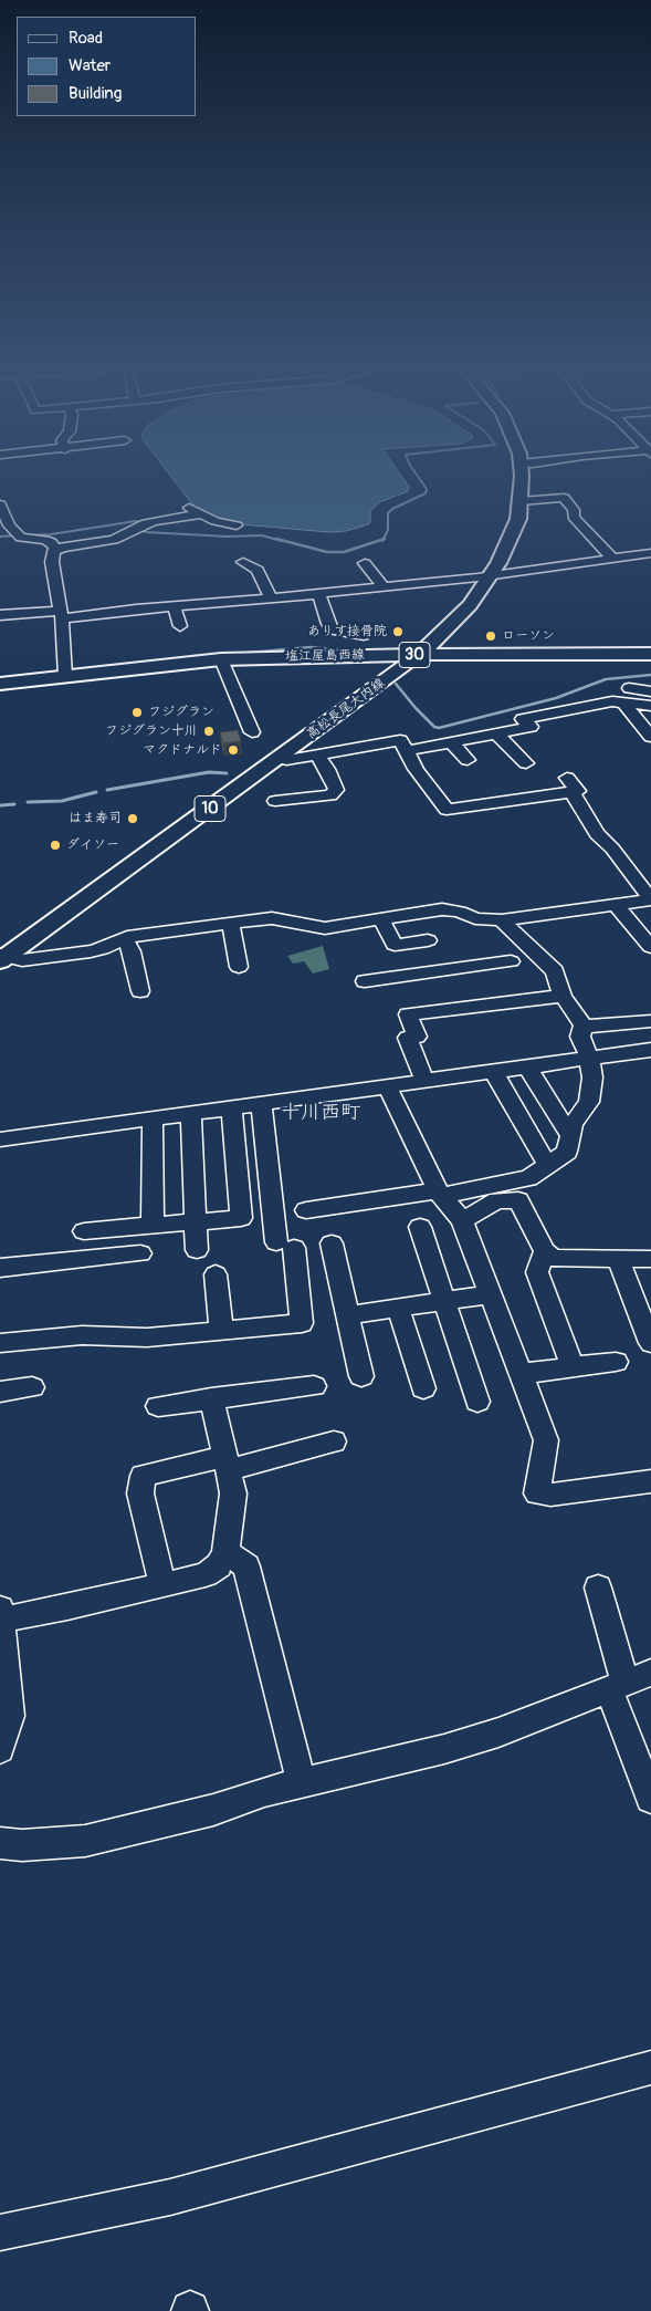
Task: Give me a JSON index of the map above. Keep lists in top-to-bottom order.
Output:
{
  "streets": {
    "main road": [
      "30",
      "塩江屋島西線",
      "高松長尾大内線",
      "10"
    ]
  },
  "crossings": [
    ["塩江屋島西線", "高松長尾大内線"]
  ],
  "districts": ["十川西町"],
  "places": [
    "ありす接骨院",
    "ローソン",
    "フジグラン",
    "フジグラン十川",
    "マクドナルド",
    "はま寿司",
    "ダイソー"
  ],
  "legend": ["Road", "Water", "Building"]
}
